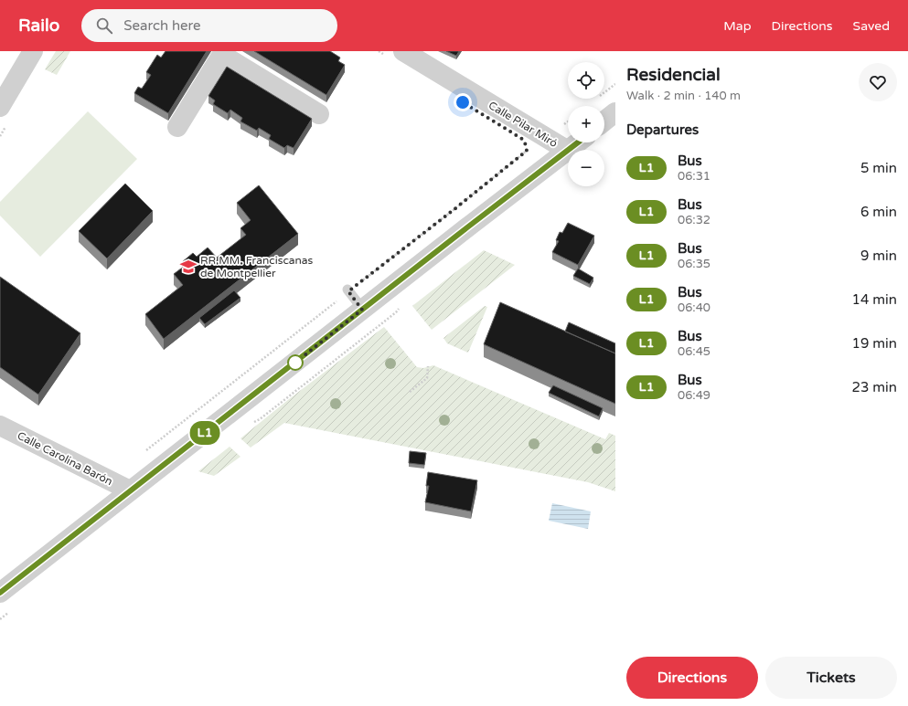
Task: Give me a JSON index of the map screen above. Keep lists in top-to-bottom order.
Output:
{
  "streets": {
    "street": ["Calle Pilar Miró", "Calle Carolina Barón"]
  },
  "places": {
    "school or university": ["RR.MM. Franciscanas de Montpellier"]
  },
  "lines": ["bus line L1"],
  "page": {
    "header": "Railo",
    "search": "Search here",
    "nav": ["Map", "Directions", "Saved"],
    "on_map": "L1",
    "heading": [
      ["Residencial", "Walk · 2 min · 140 m"],
      "Departures"
    ],
    "map_buttons": ["+", "−"],
    "list": [
      {
        "mark": "L1",
        "name": "Bus",
        "note": "06:31",
        "value": "5 min"
      },
      {
        "mark": "L1",
        "name": "Bus",
        "note": "06:32",
        "value": "6 min"
      },
      {
        "mark": "L1",
        "name": "Bus",
        "note": "06:35",
        "value": "9 min"
      },
      {
        "mark": "L1",
        "name": "Bus",
        "note": "06:40",
        "value": "14 min"
      },
      {
        "mark": "L1",
        "name": "Bus",
        "note": "06:45",
        "value": "19 min"
      },
      {
        "mark": "L1",
        "name": "Bus",
        "note": "06:49",
        "value": "23 min"
      }
    ],
    "buttons": ["Directions", "Tickets"]
  }
}
